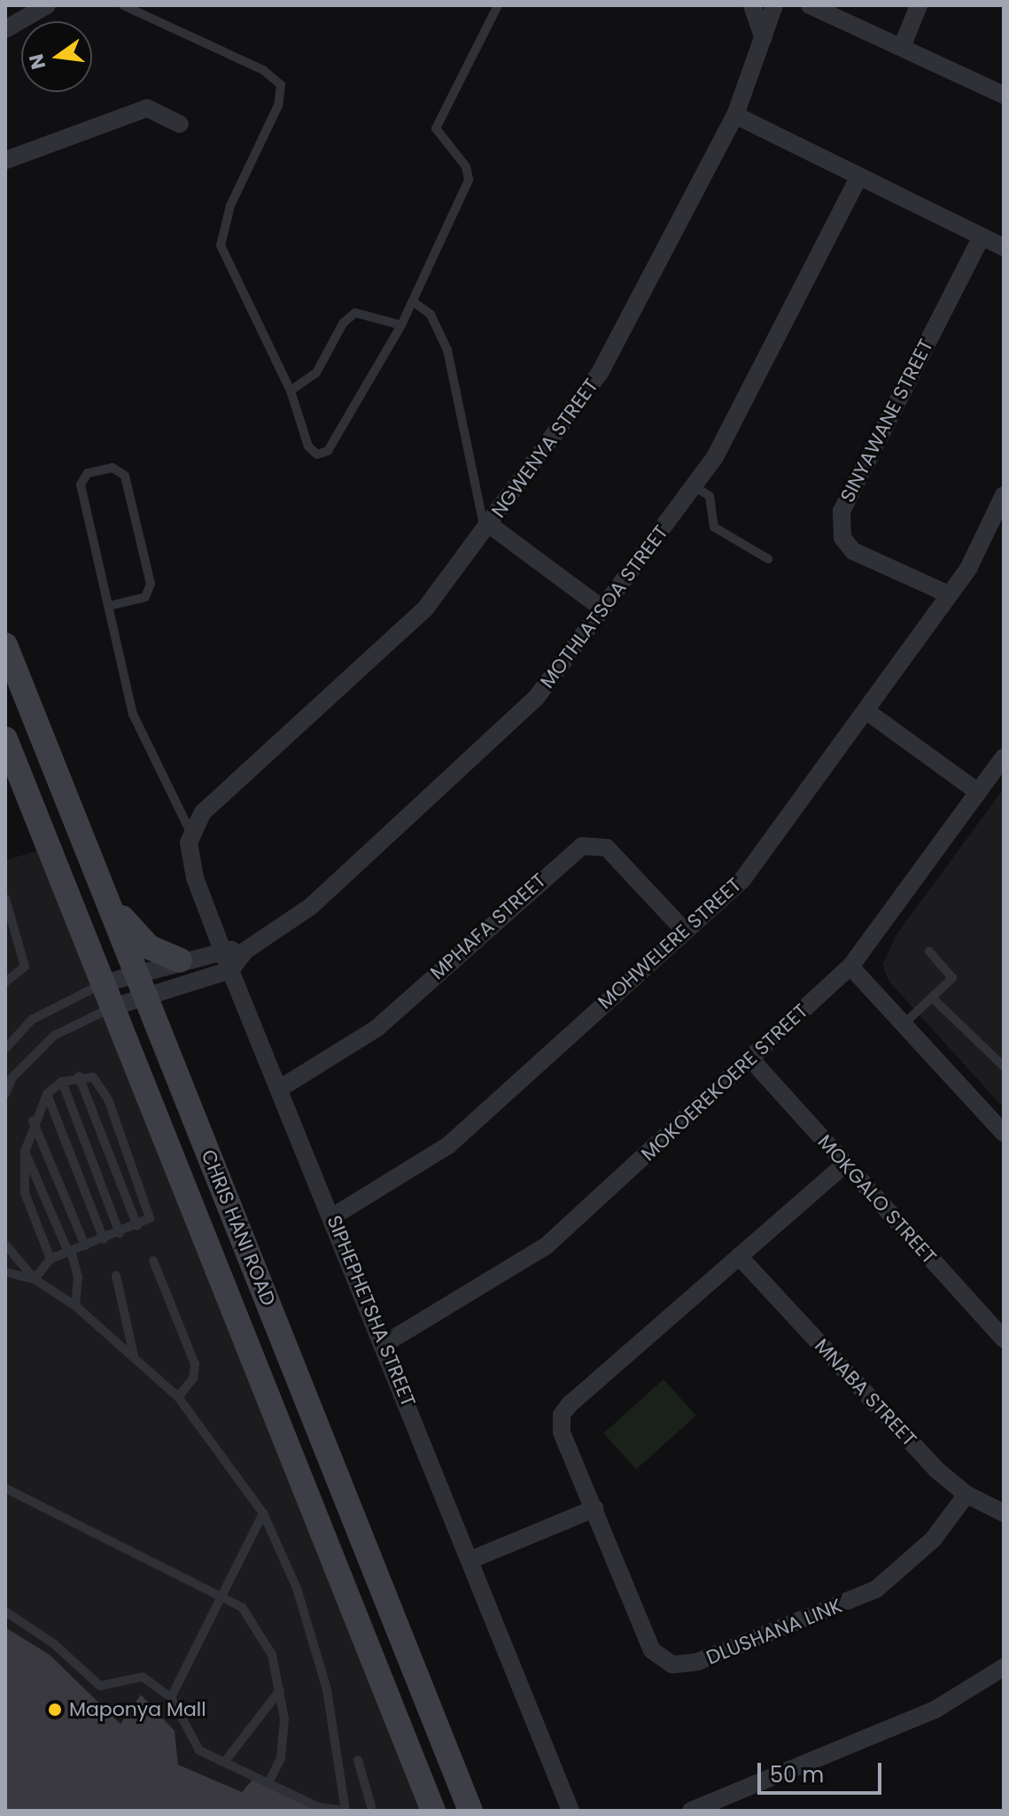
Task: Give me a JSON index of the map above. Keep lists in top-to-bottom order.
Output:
{
  "streets": {
    "main road": ["CHRIS HANI ROAD"],
    "street": [
      "SINYAWANE STREET",
      "NGWENYA STREET",
      "MOTHLATSOA STREET",
      "MPHAFA STREET",
      "MOHWELERE STREET",
      "MOKOEREKOERE STREET",
      "MOKGALO STREET",
      "SIPHEPHETSHA STREET",
      "MNABA STREET",
      "DLUSHANA LINK"
    ]
  },
  "crossings": [
    ["SINYAWANE STREET", "MOHWELERE STREET"],
    ["NGWENYA STREET", "SIPHEPHETSHA STREET"],
    ["MOTHLATSOA STREET", "SIPHEPHETSHA STREET"],
    ["MPHAFA STREET", "MOHWELERE STREET"],
    ["MPHAFA STREET", "SIPHEPHETSHA STREET"],
    ["MOHWELERE STREET", "SIPHEPHETSHA STREET"],
    ["MOKOEREKOERE STREET", "MOKGALO STREET"],
    ["MOKOEREKOERE STREET", "SIPHEPHETSHA STREET"],
    ["MOKGALO STREET", "DLUSHANA LINK"],
    ["MNABA STREET", "DLUSHANA LINK"]
  ],
  "places": ["Maponya Mall"],
  "scale_bar": "50 m",
  "north": "left"
}
